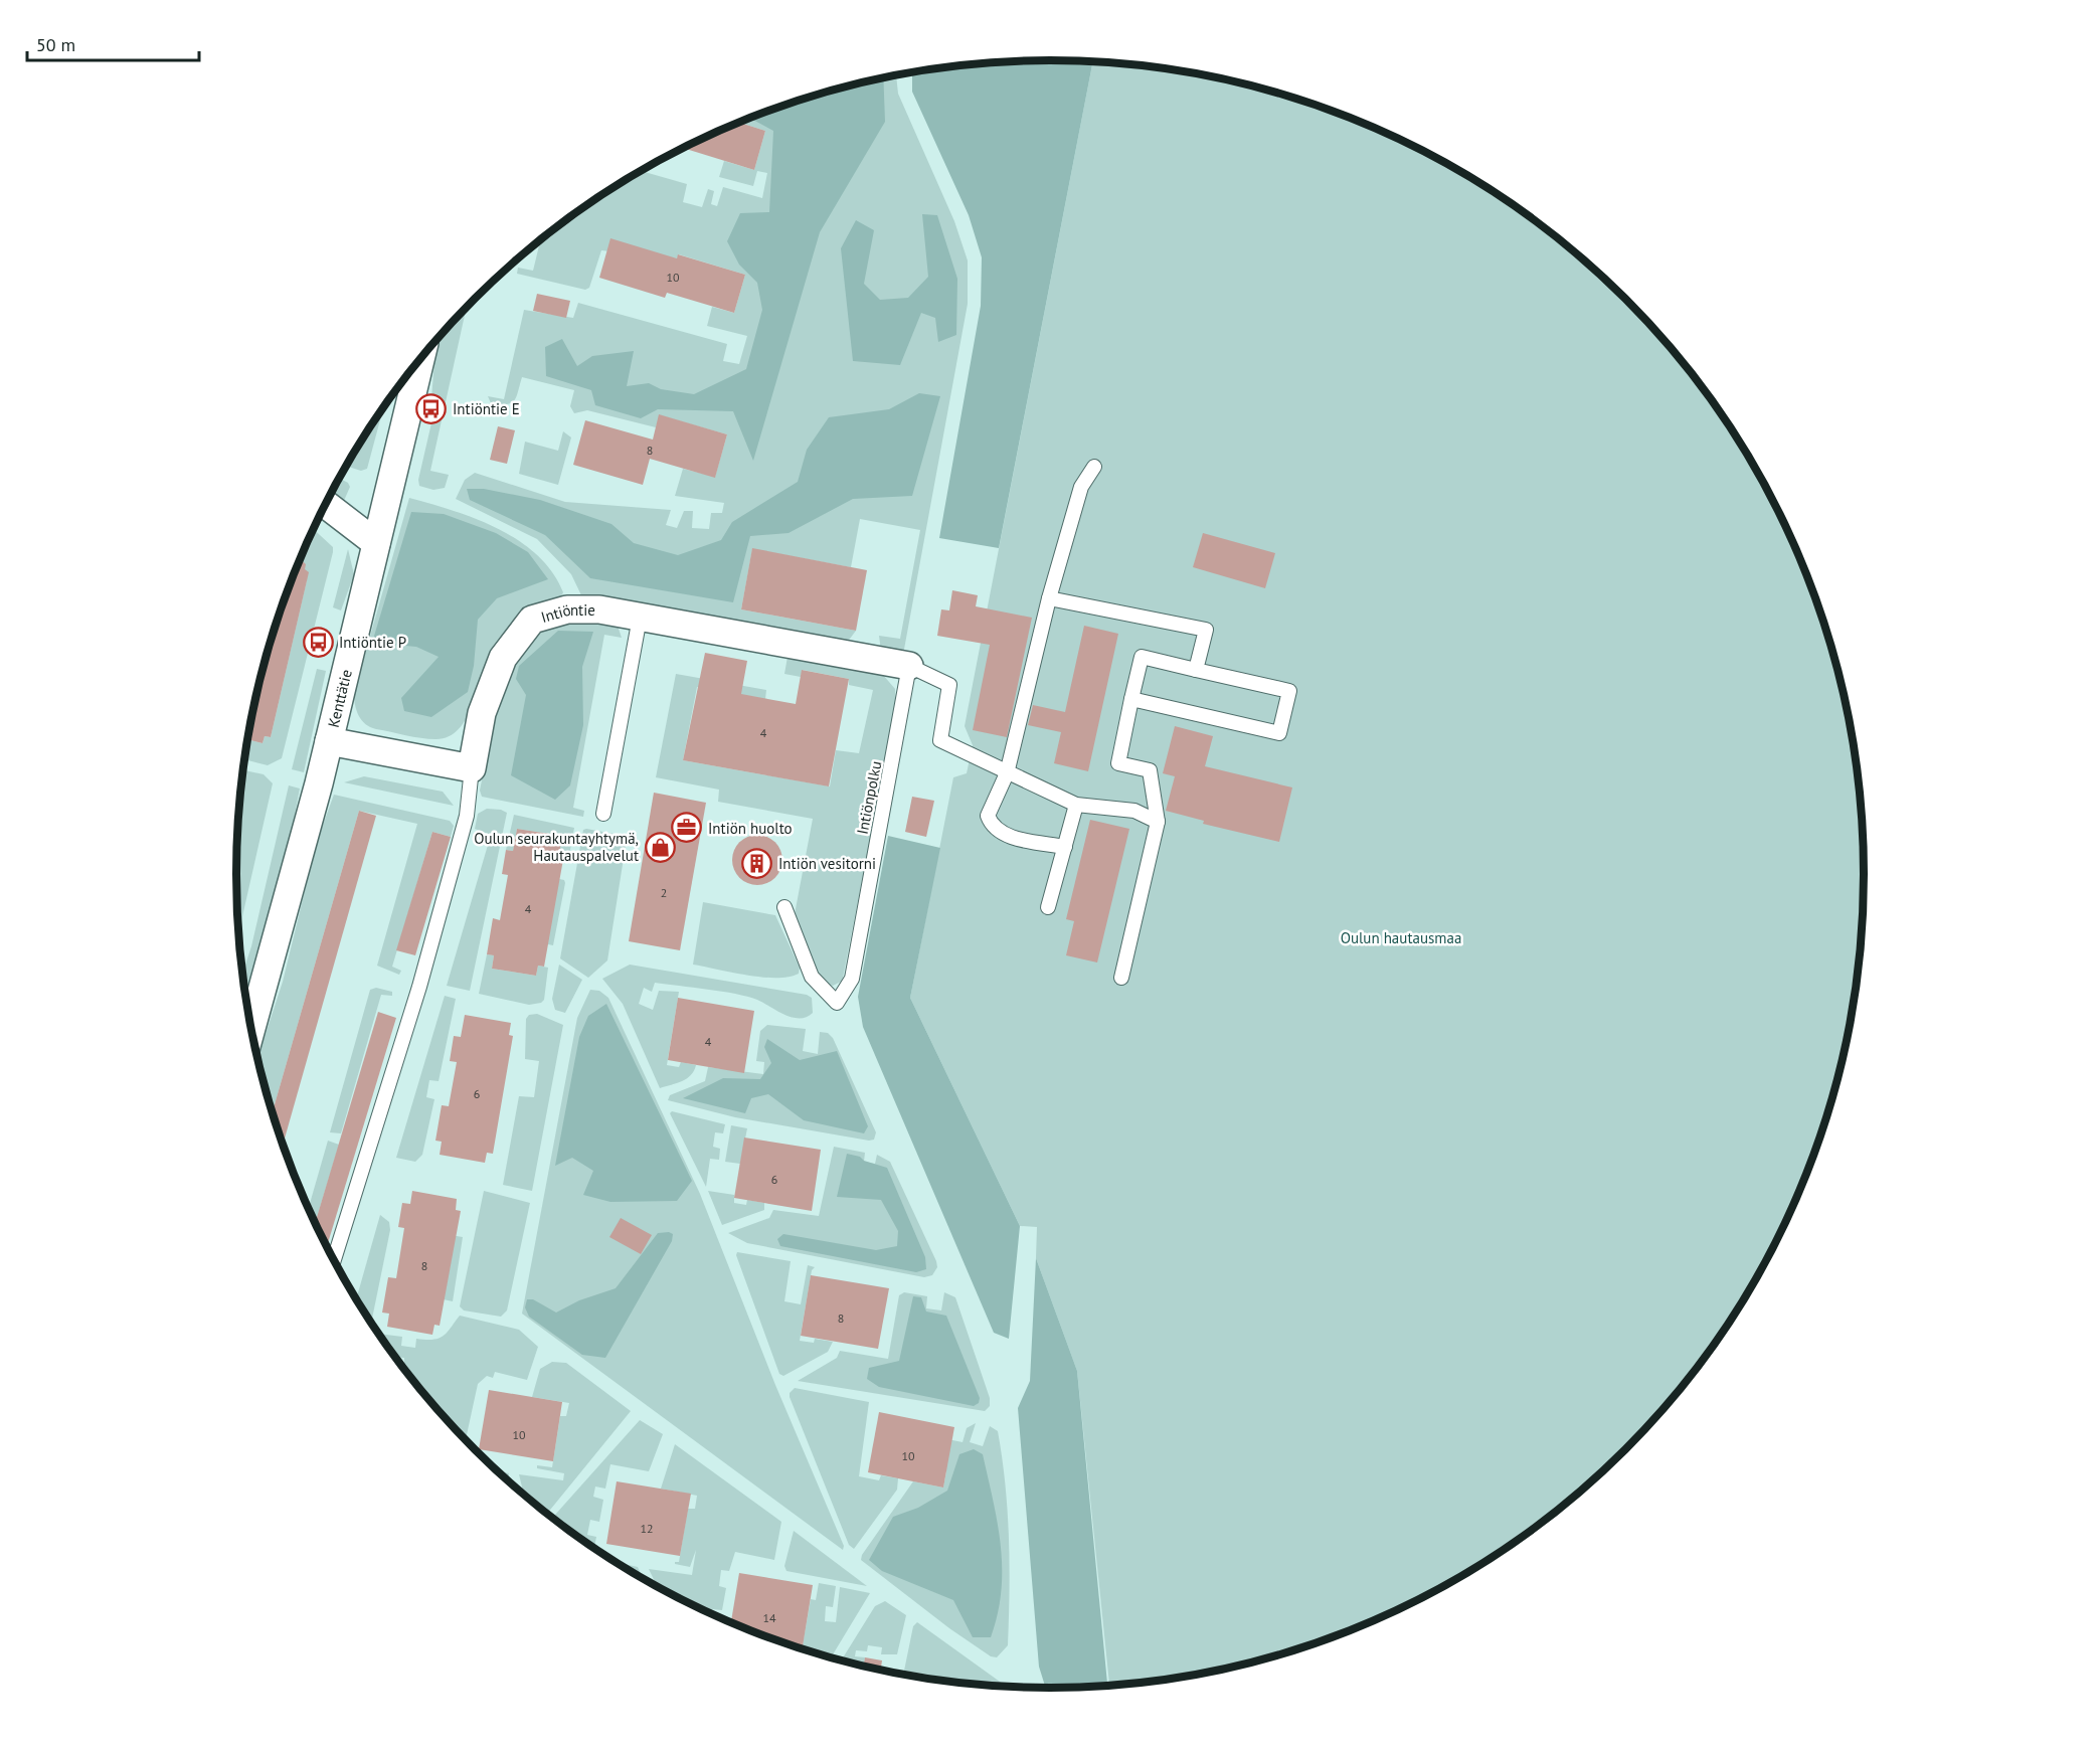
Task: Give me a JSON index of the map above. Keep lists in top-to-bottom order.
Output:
{
  "streets": {
    "street": ["Intiöntie", "Kenttätie"],
    "lane": ["Intiönpolku"]
  },
  "crossings": [
    ["Intiöntie", "Intiönpolku"]
  ],
  "parks": ["Oulun hautausmaa"],
  "places": {
    "bus stop": ["Intiöntie E", "Intiöntie P"],
    "office": ["Intiön huolto"],
    "shop": ["Oulun seurakuntayhtymä, Hautauspalvelut"],
    "building": ["Intiön vesitorni"]
  },
  "house_numbers": [
    "10",
    "8",
    "4",
    "2",
    "4",
    "4",
    "6",
    "6",
    "8",
    "8",
    "10",
    "10",
    "12",
    "14"
  ],
  "scale_bar": "50 m"
}
